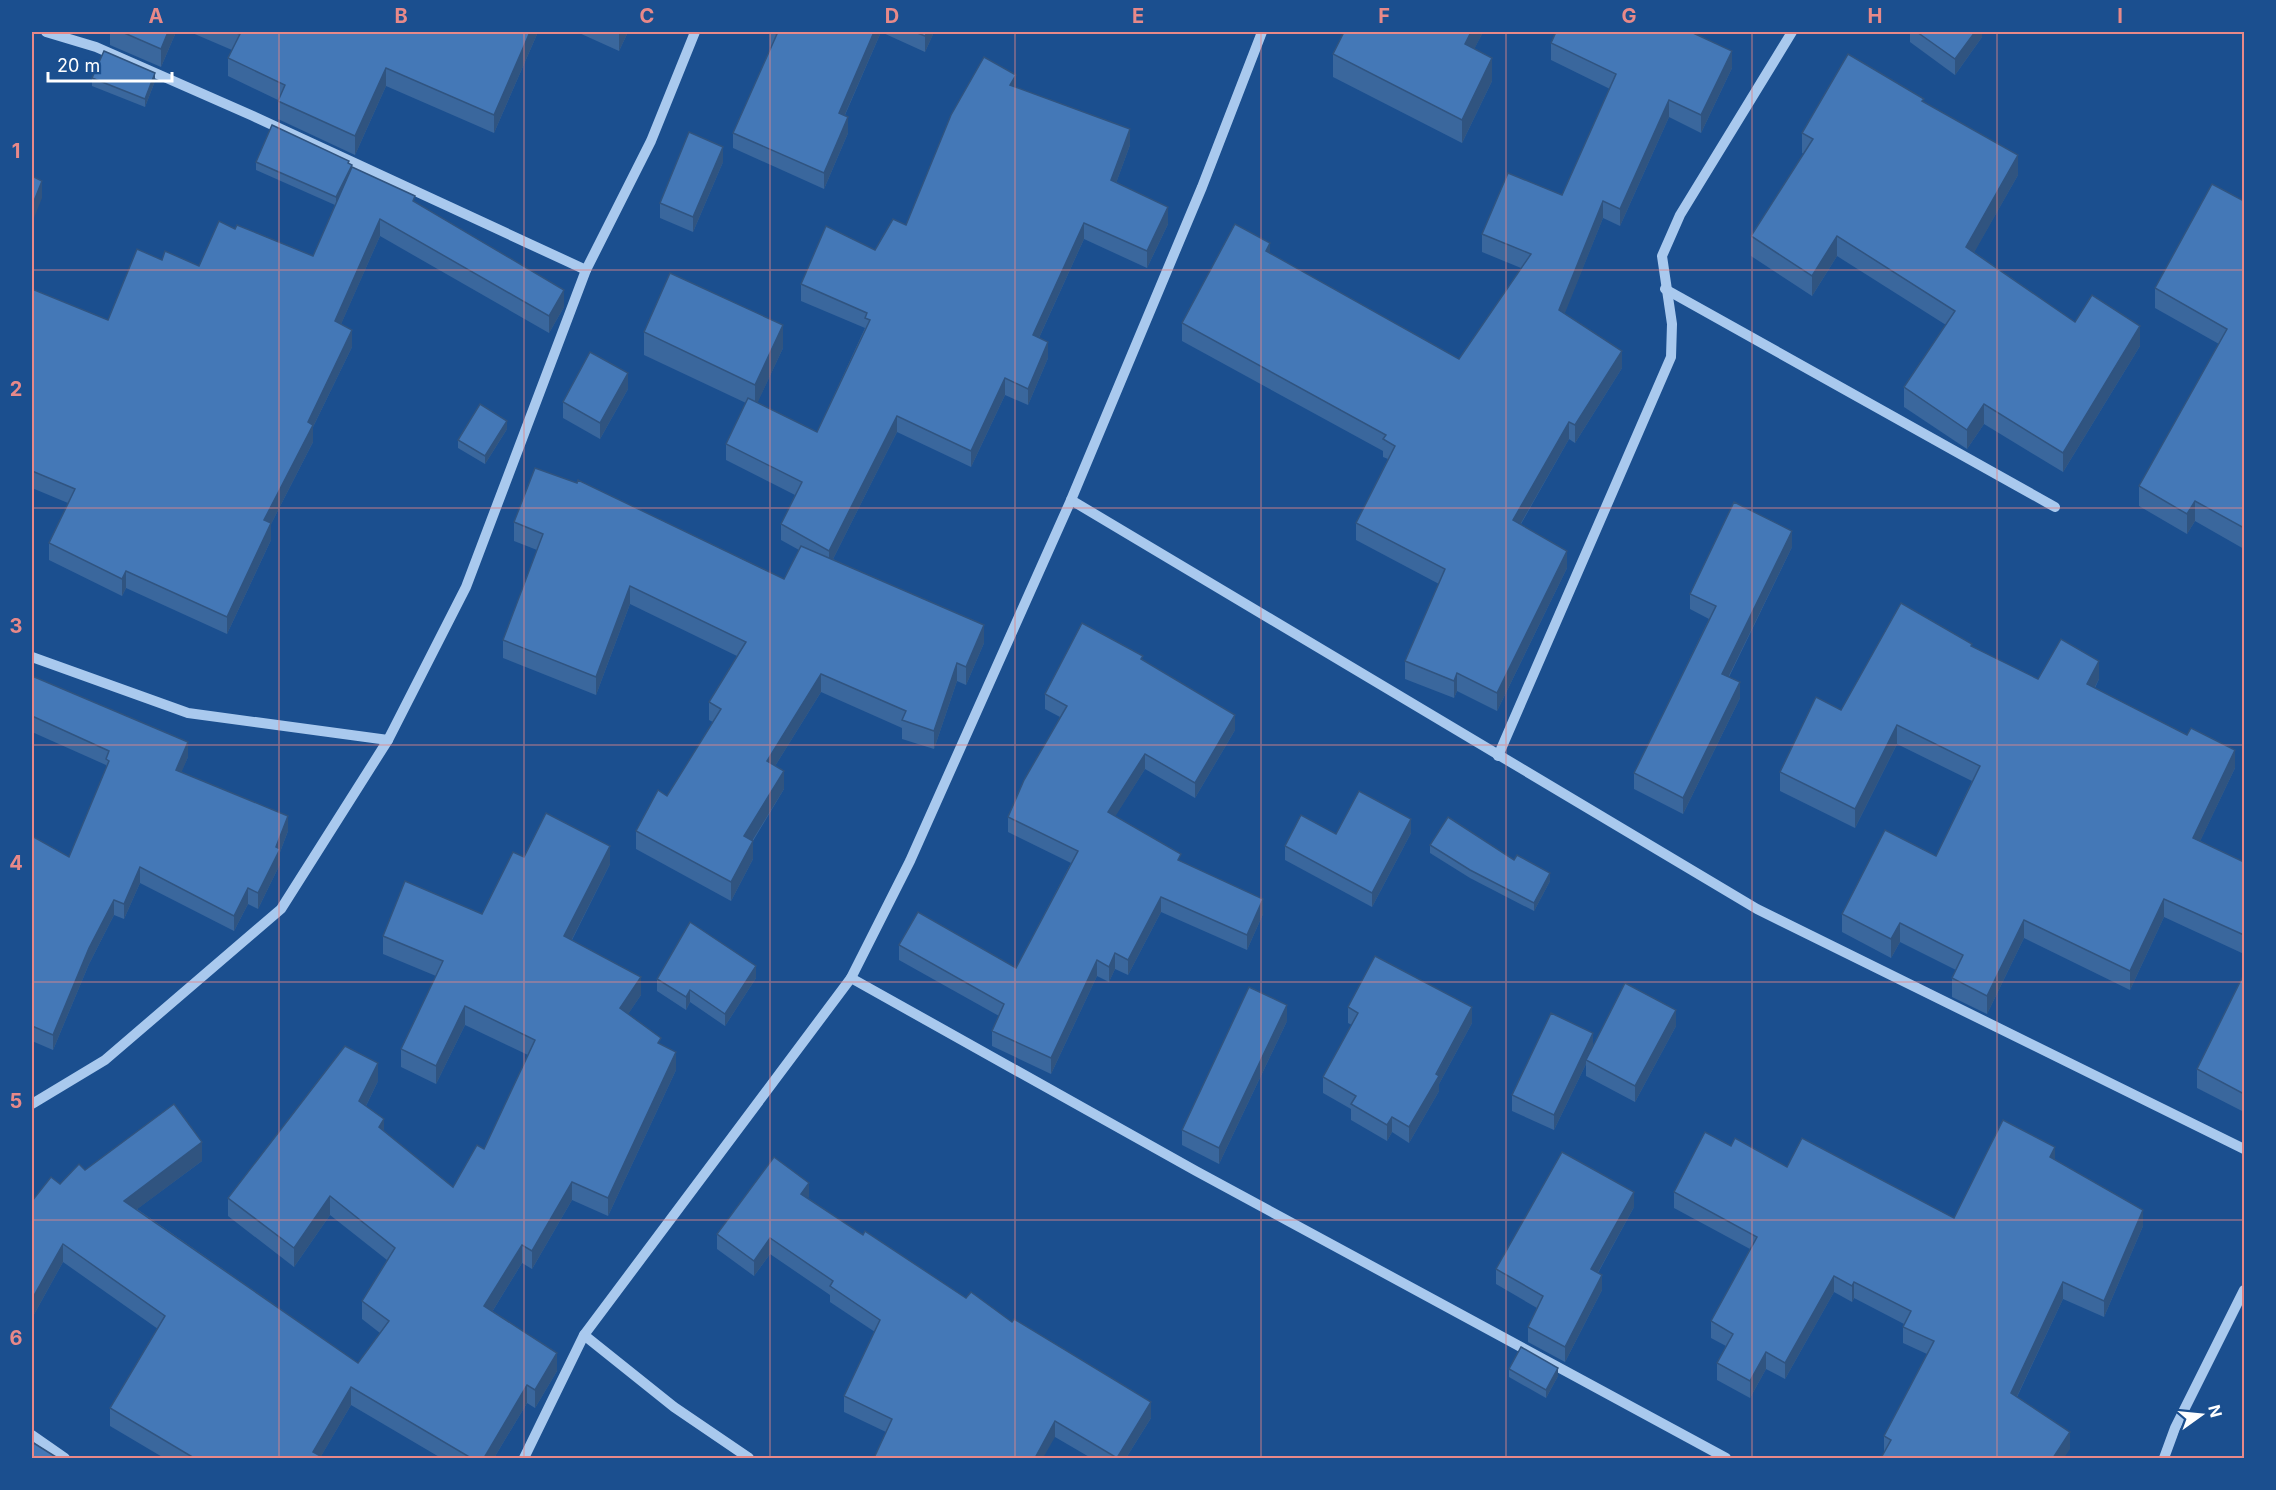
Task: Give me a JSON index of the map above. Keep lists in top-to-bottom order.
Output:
{
  "scale_bar": "20 m",
  "north": "right",
  "grid": {
    "columns": [
      "A",
      "B",
      "C",
      "D",
      "E",
      "F",
      "G",
      "H",
      "I"
    ],
    "rows": [
      "1",
      "2",
      "3",
      "4",
      "5",
      "6"
    ]
  }
}
